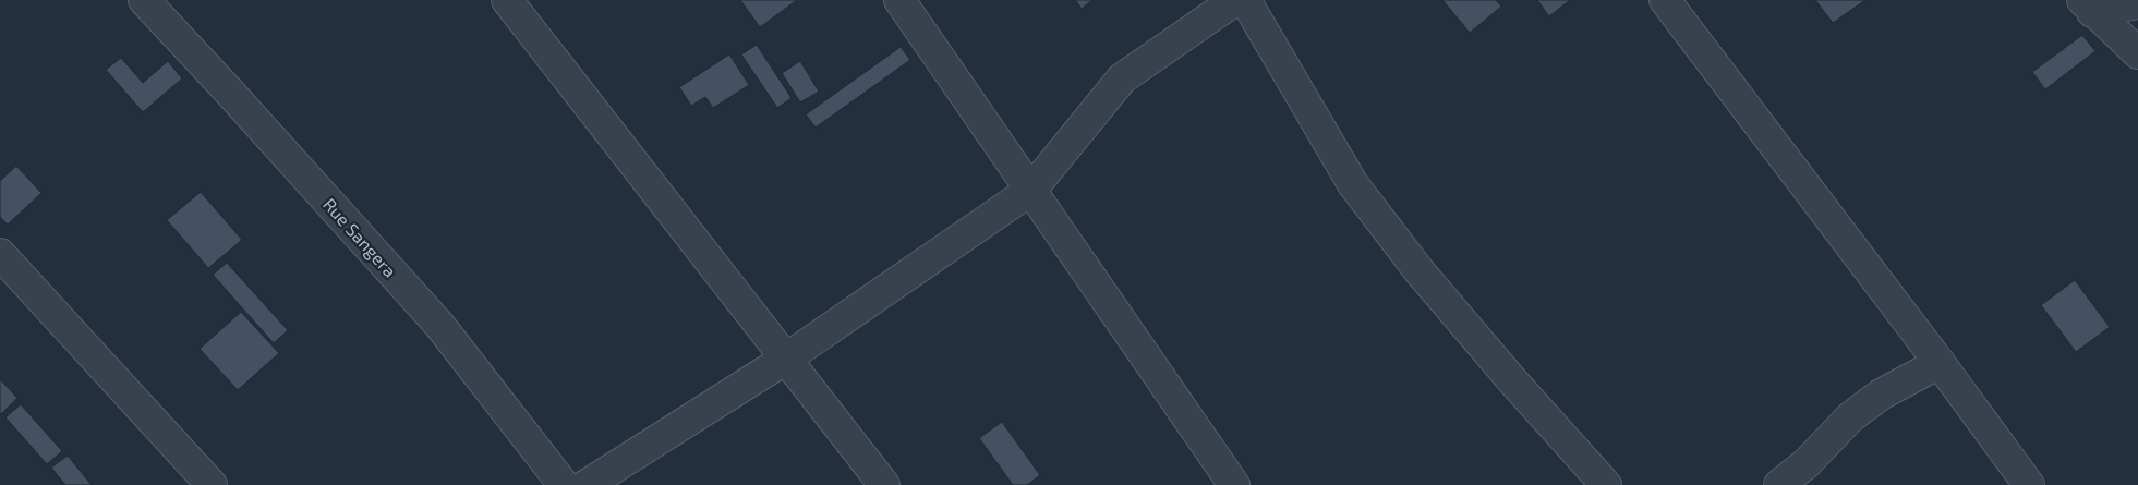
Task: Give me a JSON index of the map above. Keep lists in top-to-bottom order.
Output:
{
  "streets": {
    "street": ["Rue Sangera"]
  }
}
